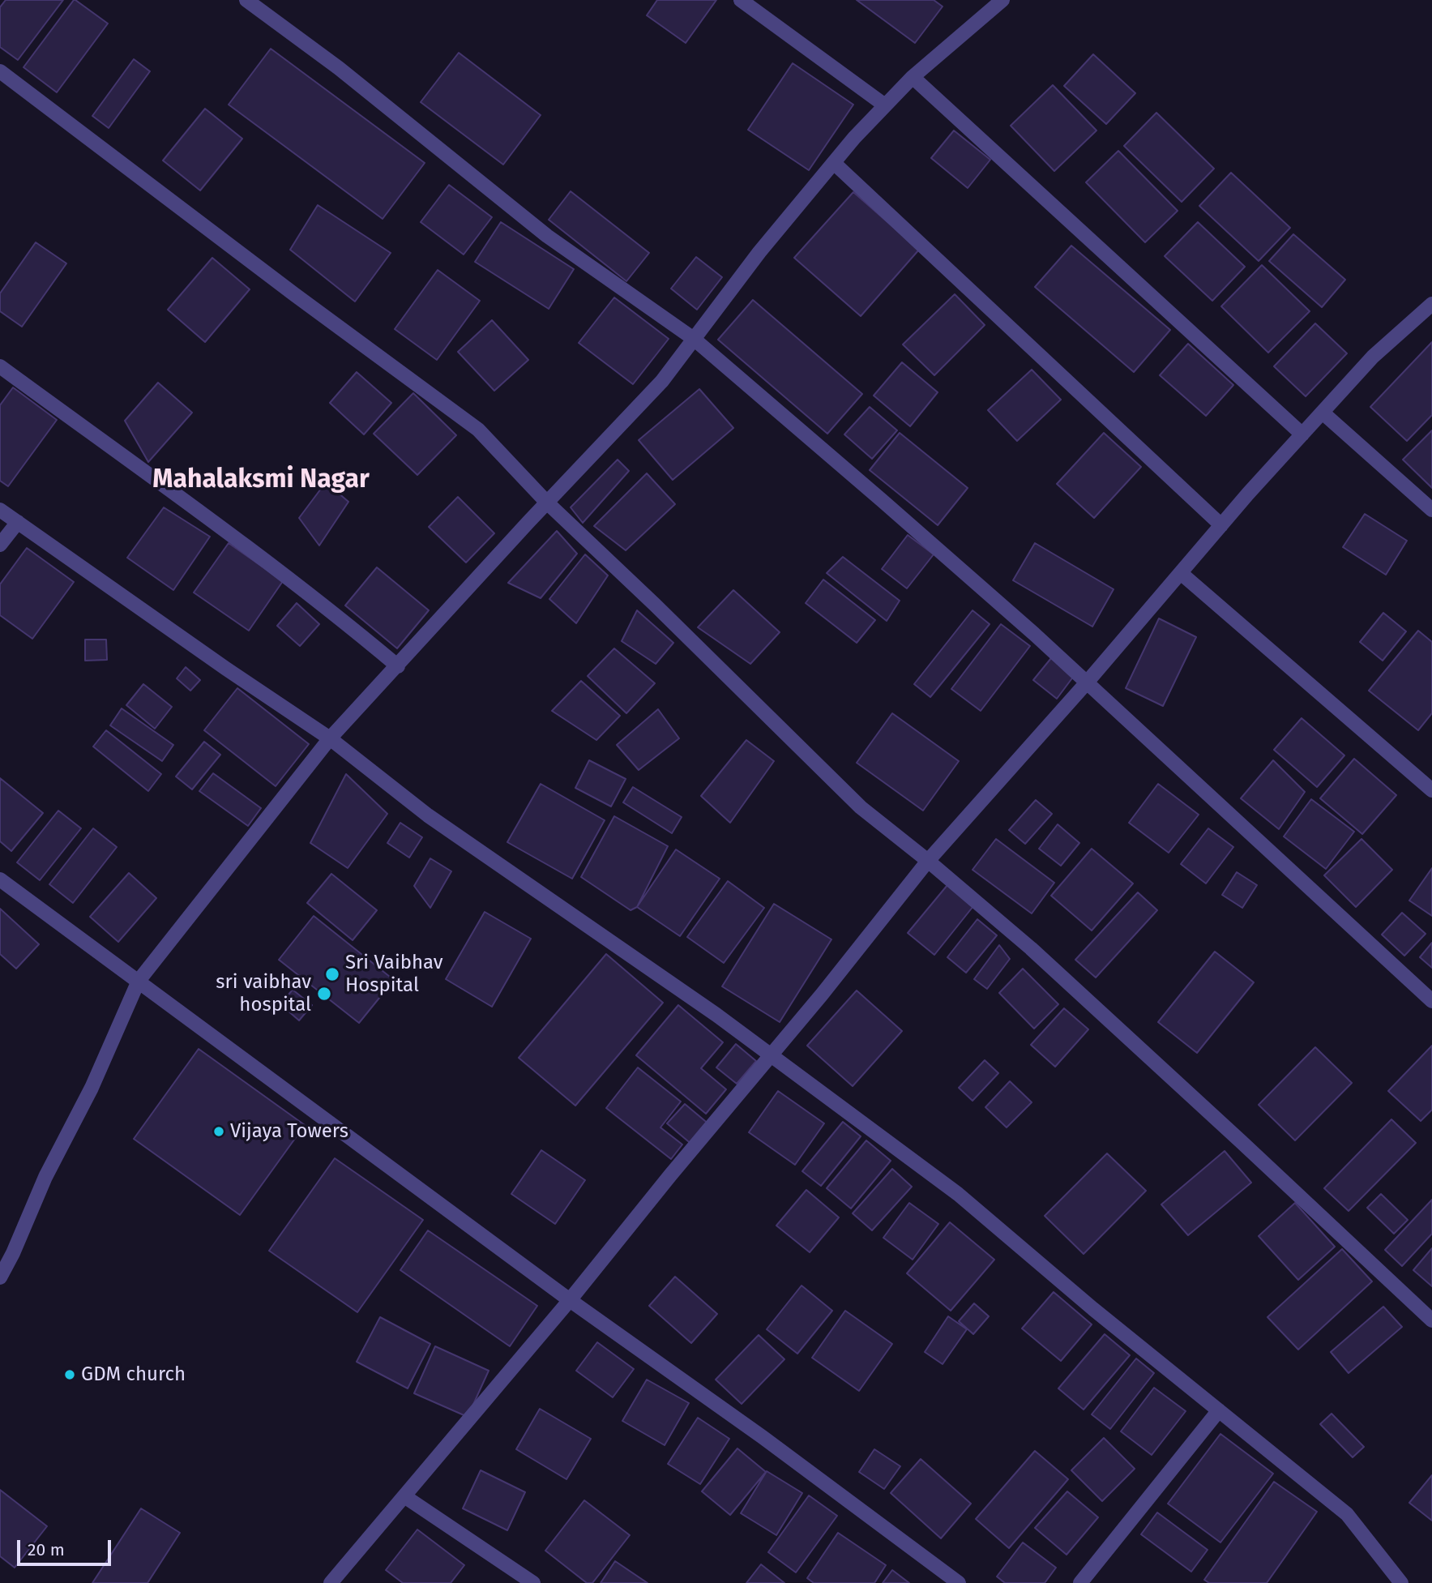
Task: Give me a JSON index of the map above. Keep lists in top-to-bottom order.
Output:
{
  "districts": ["Mahalaksmi Nagar"],
  "places": [
    "Sri Vaibhav Hospital",
    "sri vaibhav hospital",
    "Vijaya Towers",
    "GDM church"
  ],
  "scale_bar": "20 m"
}
